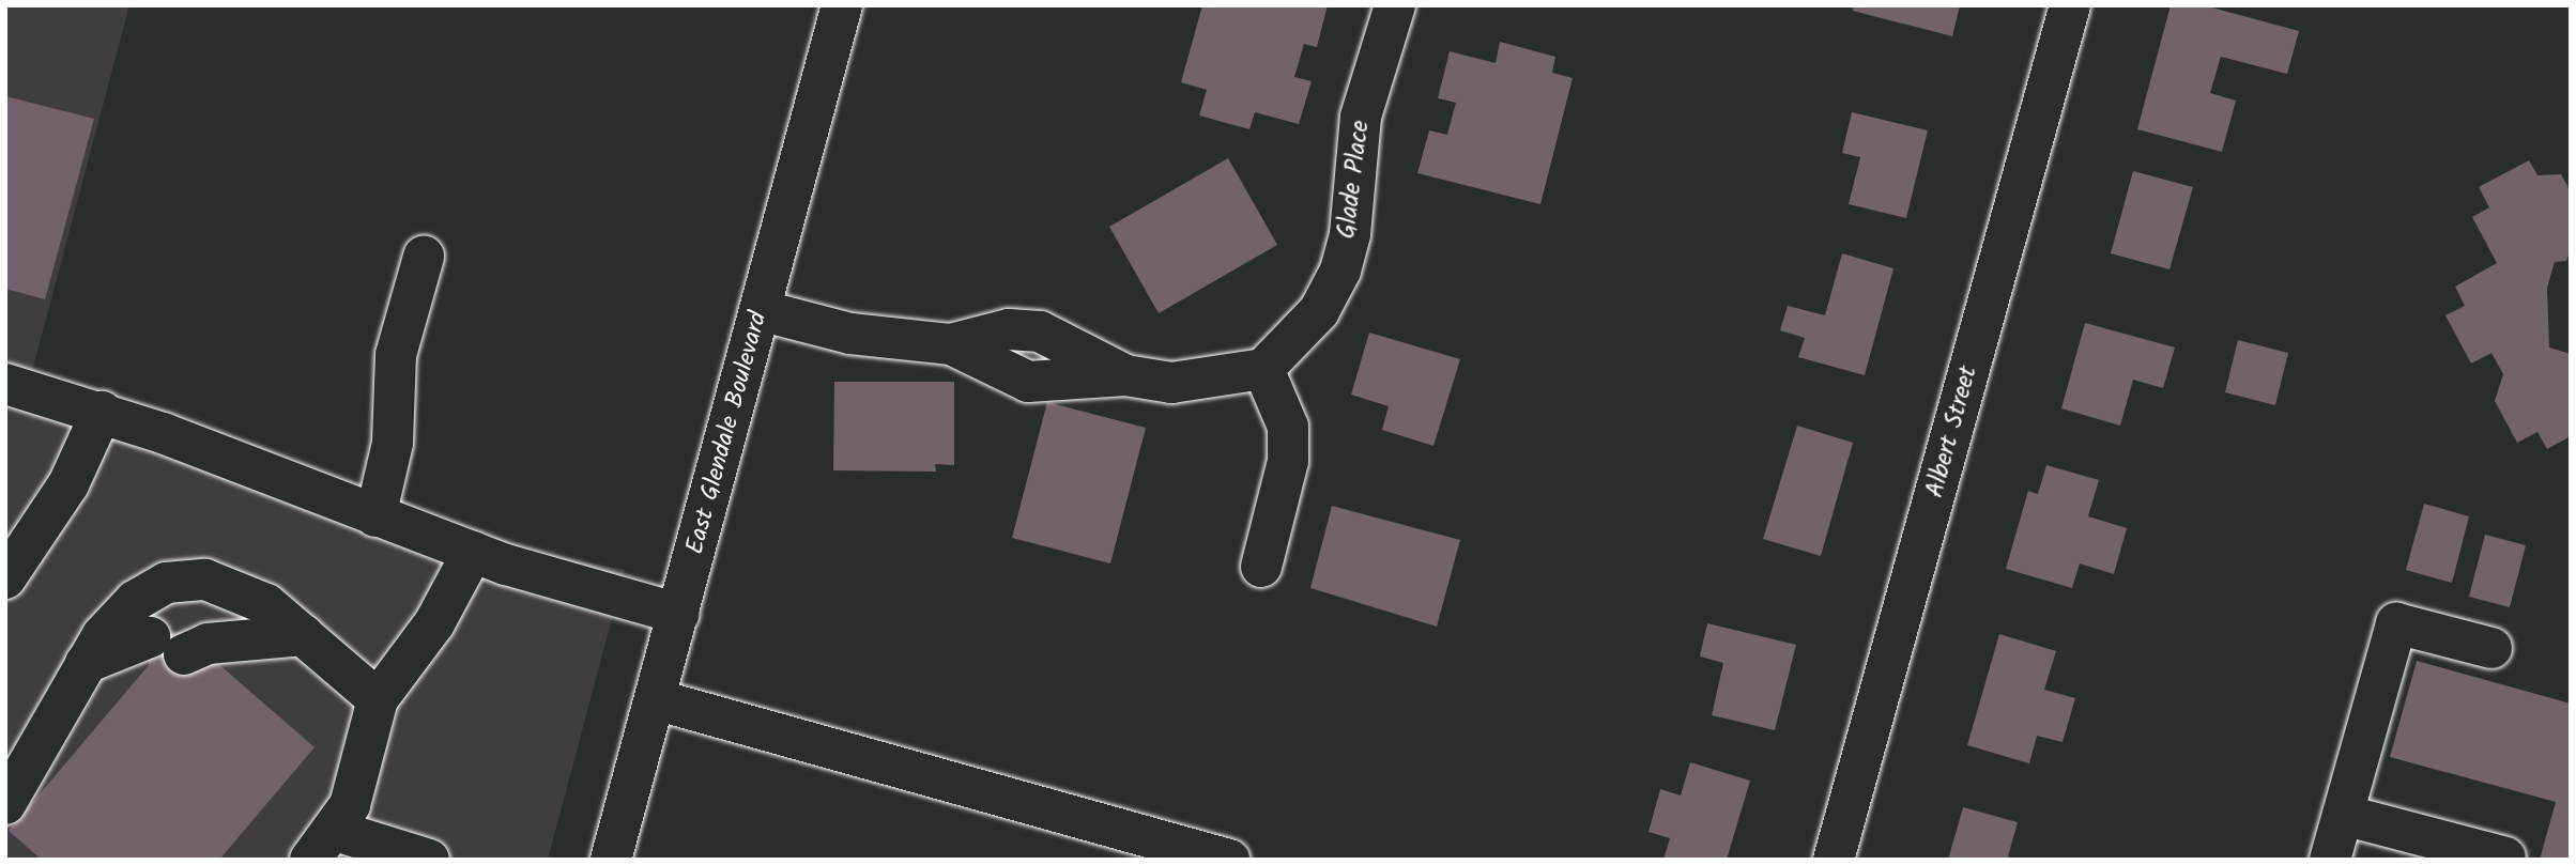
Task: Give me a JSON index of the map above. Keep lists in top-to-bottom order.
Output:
{
  "streets": {
    "street": ["Glade Place", "Albert Street", "East Glendale Boulevard"]
  }
}
